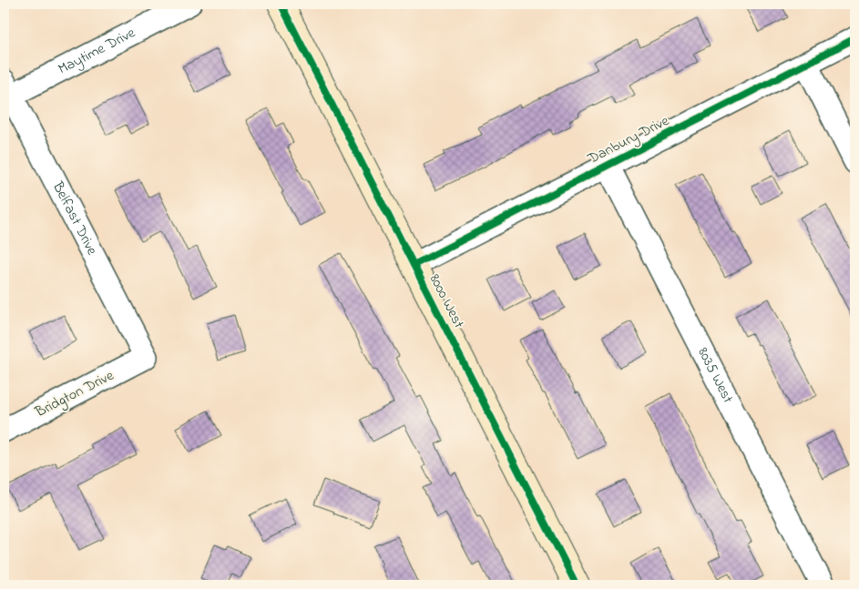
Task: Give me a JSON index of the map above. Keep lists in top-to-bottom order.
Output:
{
  "streets": {
    "street": [
      "Maytime Drive",
      "Danbury Drive",
      "Belfast Drive",
      "8000 West",
      "8035 West",
      "Bridgton Drive"
    ]
  },
  "crossings": [
    ["Maytime Drive", "Belfast Drive"],
    ["Danbury Drive", "8000 West"],
    ["Danbury Drive", "8035 West"],
    ["Belfast Drive", "Bridgton Drive"]
  ]
}
